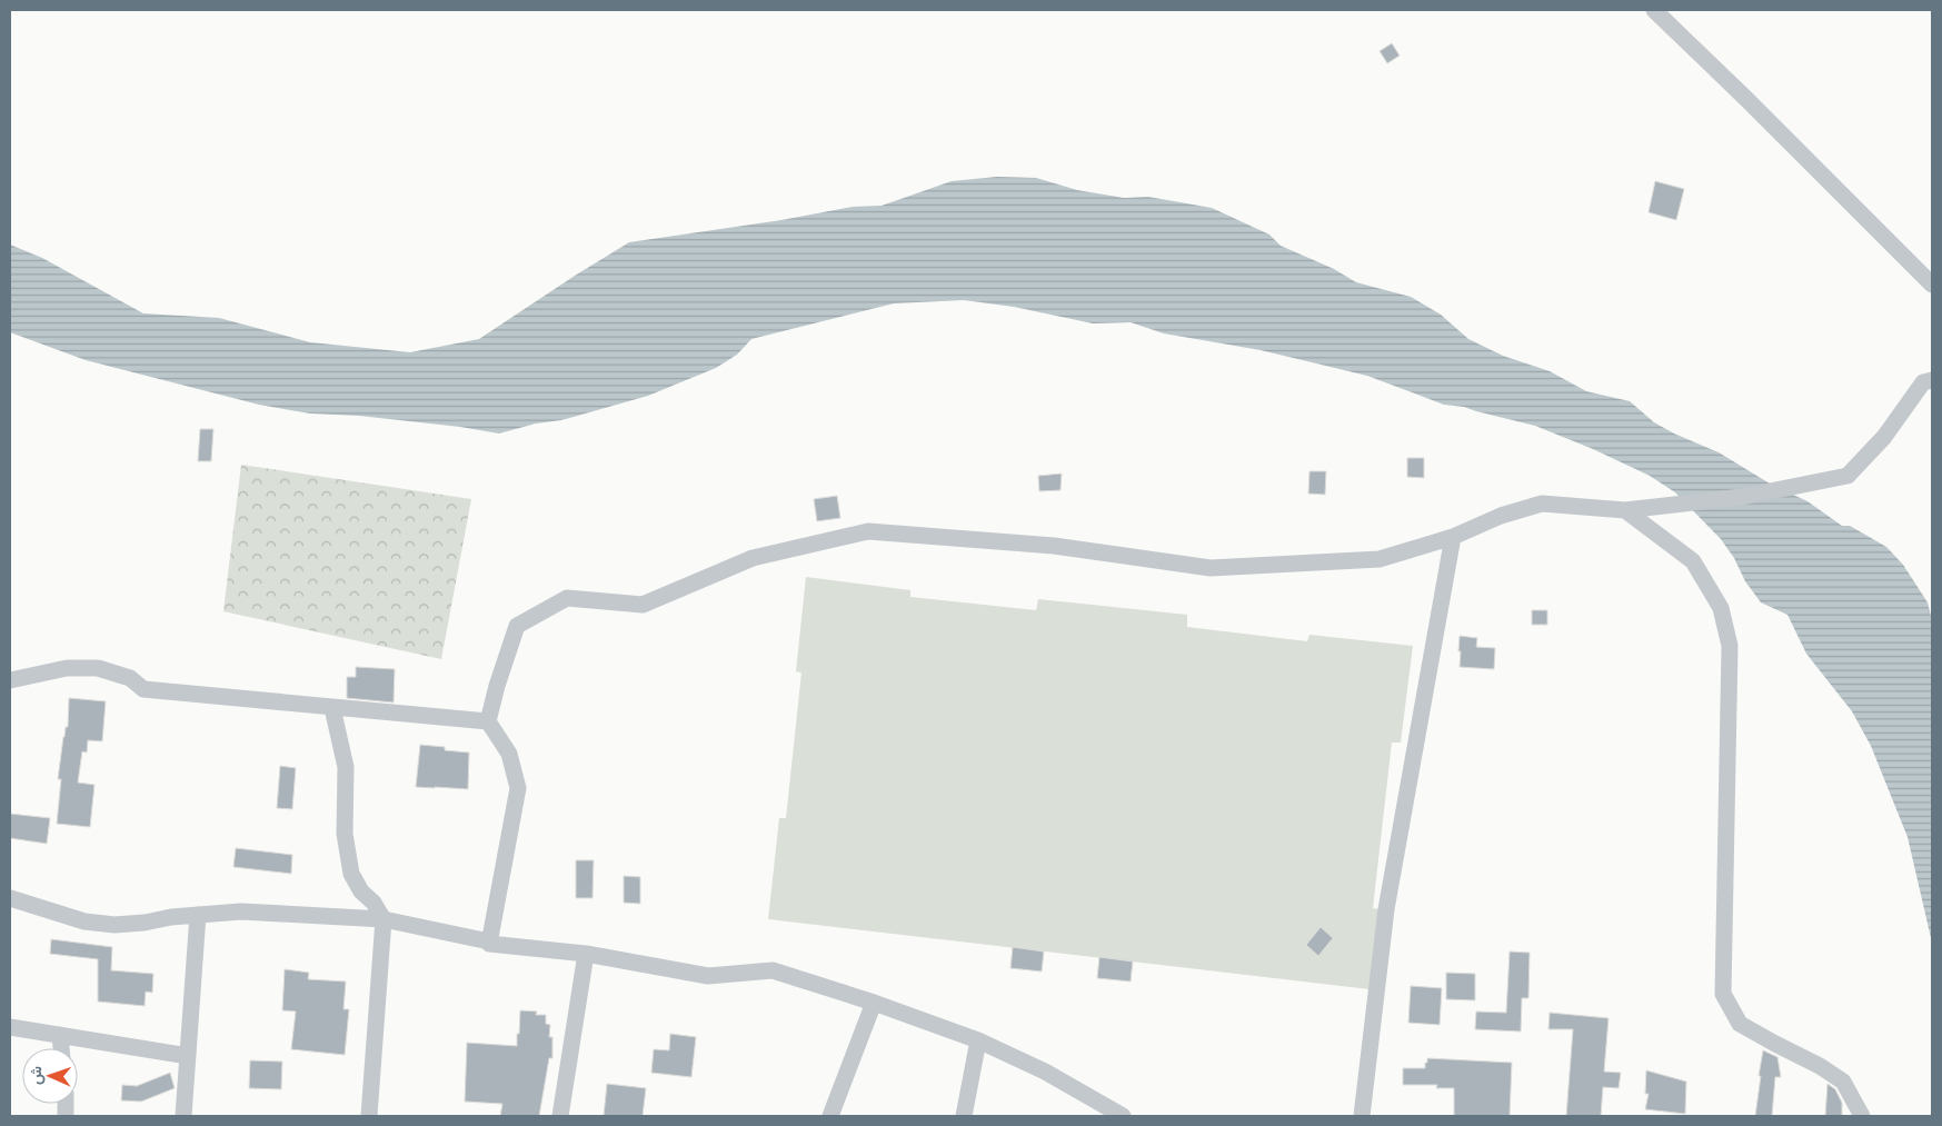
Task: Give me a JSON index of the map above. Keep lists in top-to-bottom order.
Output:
{
  "north": "left"
}
